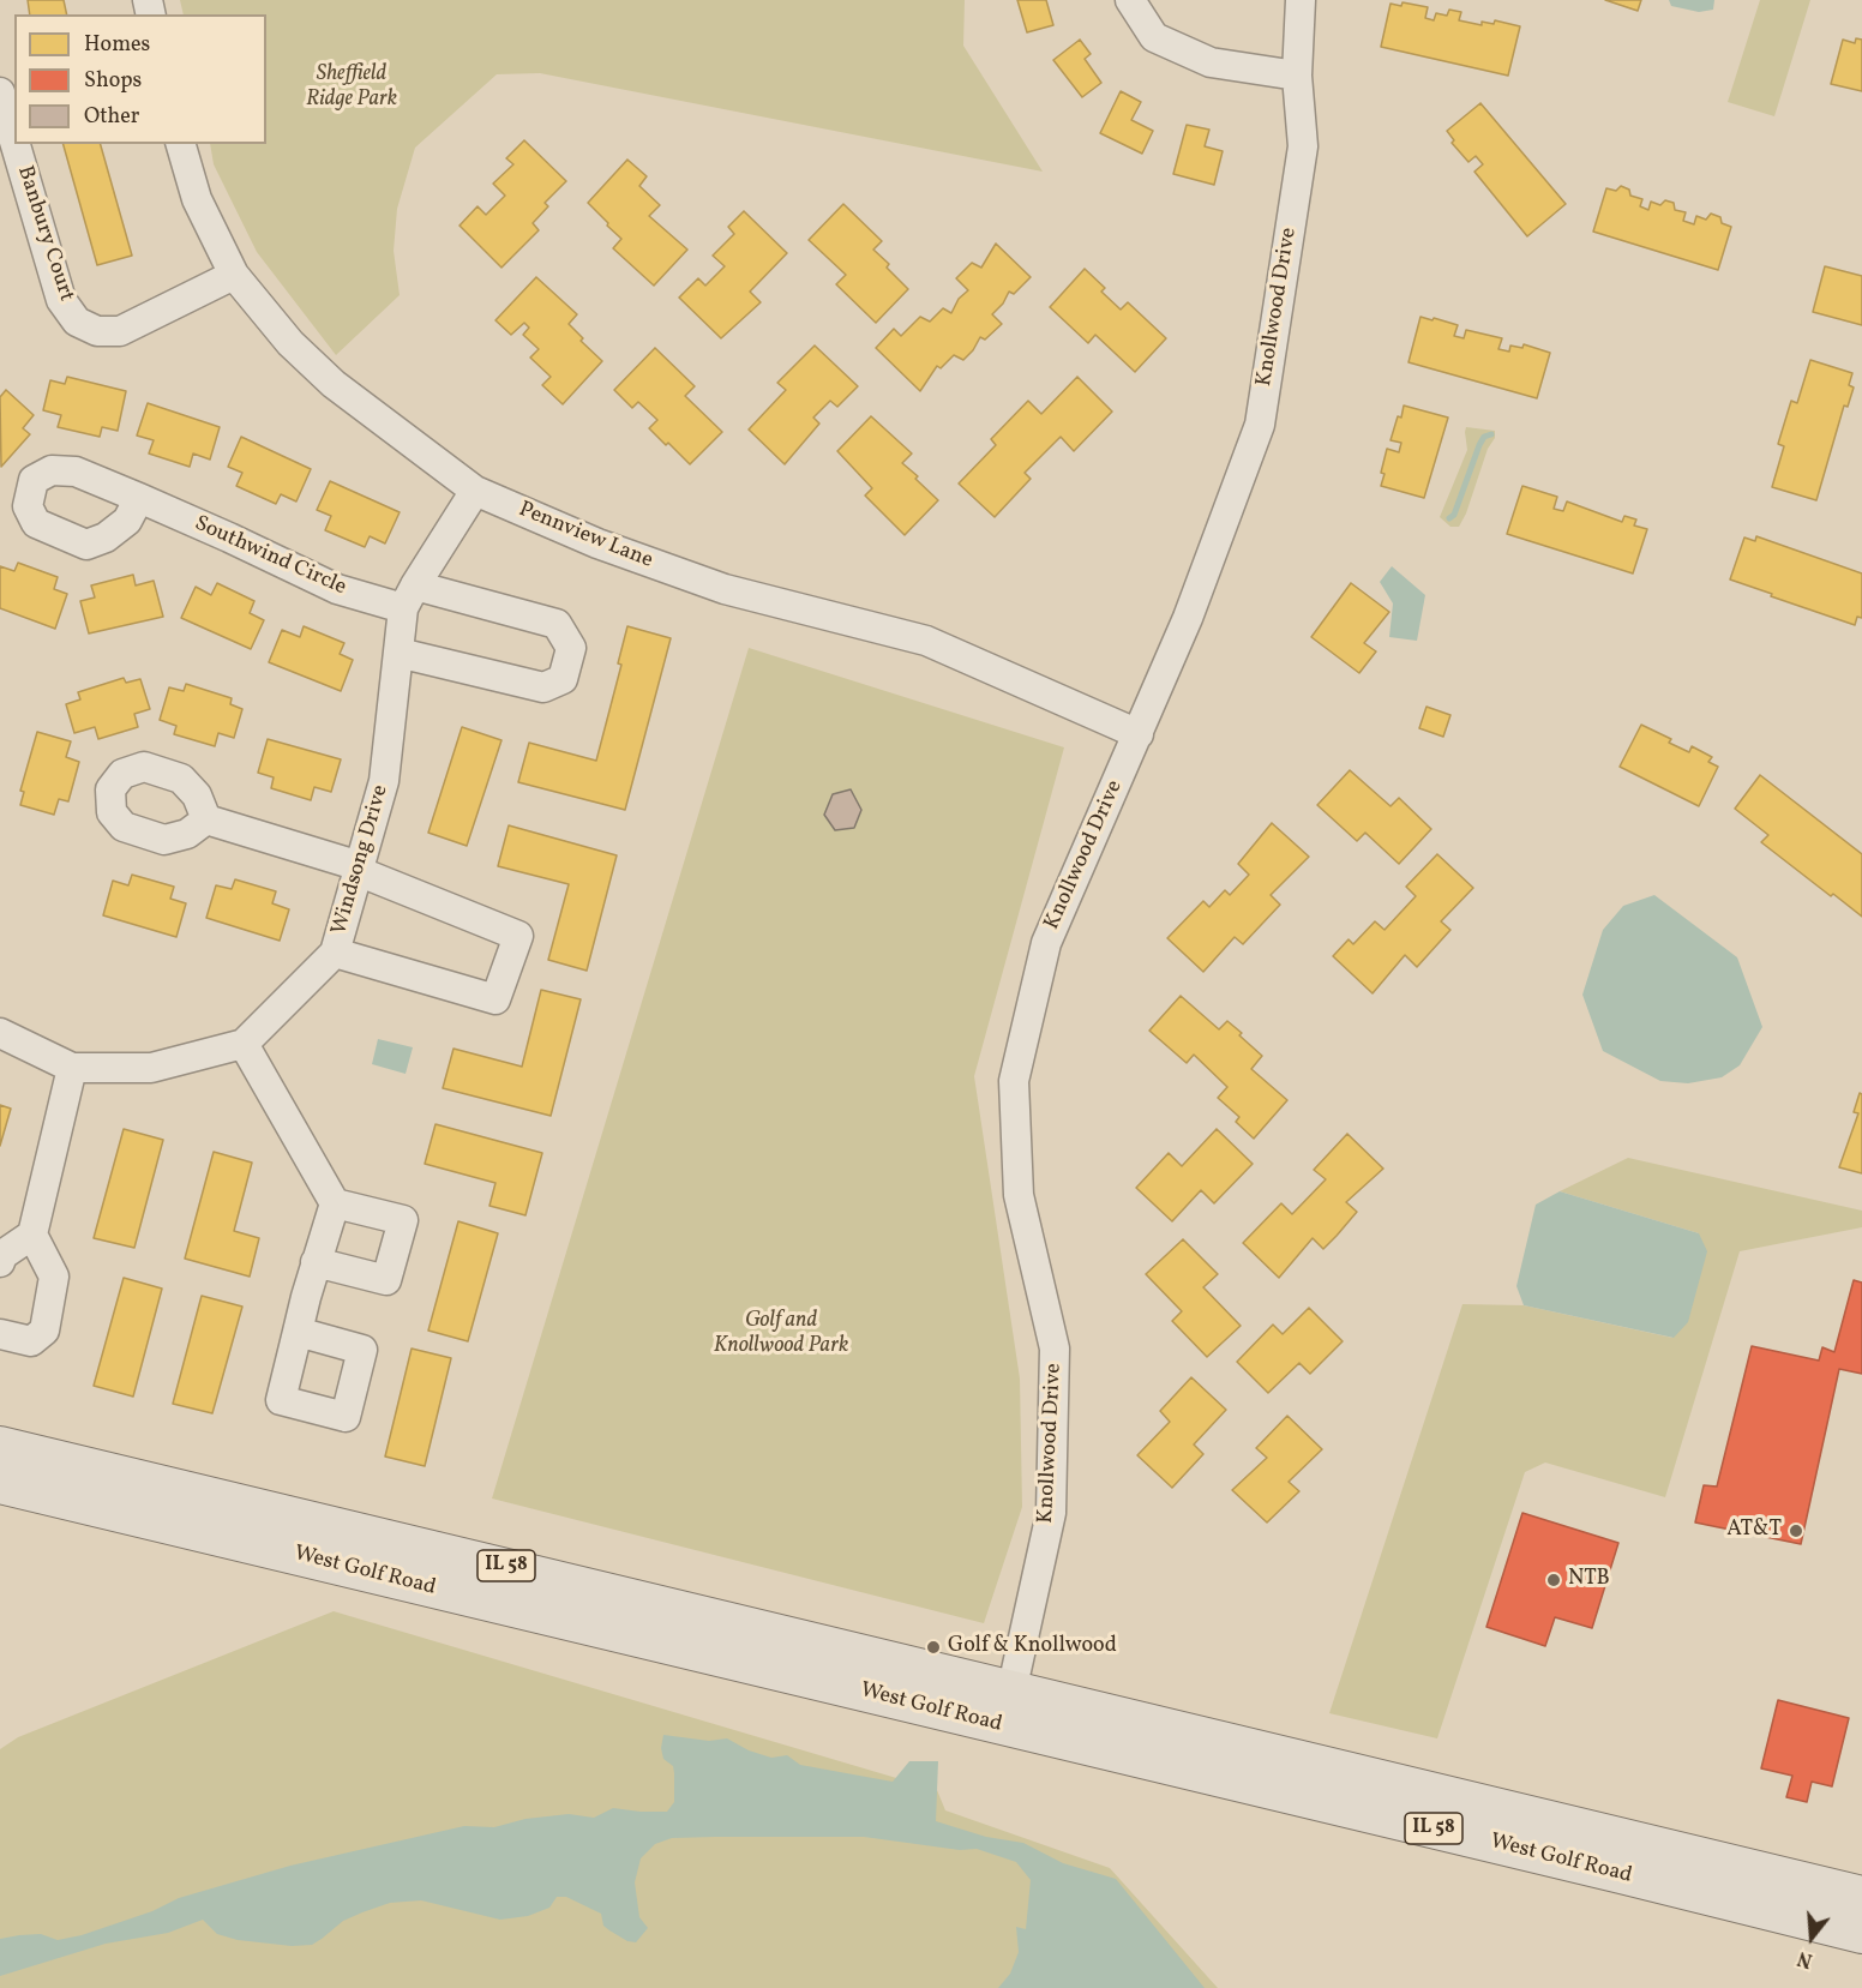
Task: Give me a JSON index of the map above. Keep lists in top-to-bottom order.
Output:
{
  "streets": {
    "main road": ["IL 58", "West Golf Road"],
    "street": [
      "Banbury Court",
      "Knollwood Drive",
      "Pennview Lane",
      "Southwind Circle",
      "Windsong Drive"
    ]
  },
  "crossings": [
    ["Banbury Court", "Pennview Lane"],
    ["Knollwood Drive", "Pennview Lane"],
    ["Knollwood Drive", "West Golf Road"],
    ["Pennview Lane", "Windsong Drive"],
    ["Southwind Circle", "Windsong Drive"]
  ],
  "parks": ["Sheffield Ridge Park", "Golf and Knollwood Park"],
  "places": ["AT&T", "NTB", "Golf & Knollwood"],
  "legend": ["Homes", "Shops", "Other"],
  "north": "bottom"
}
